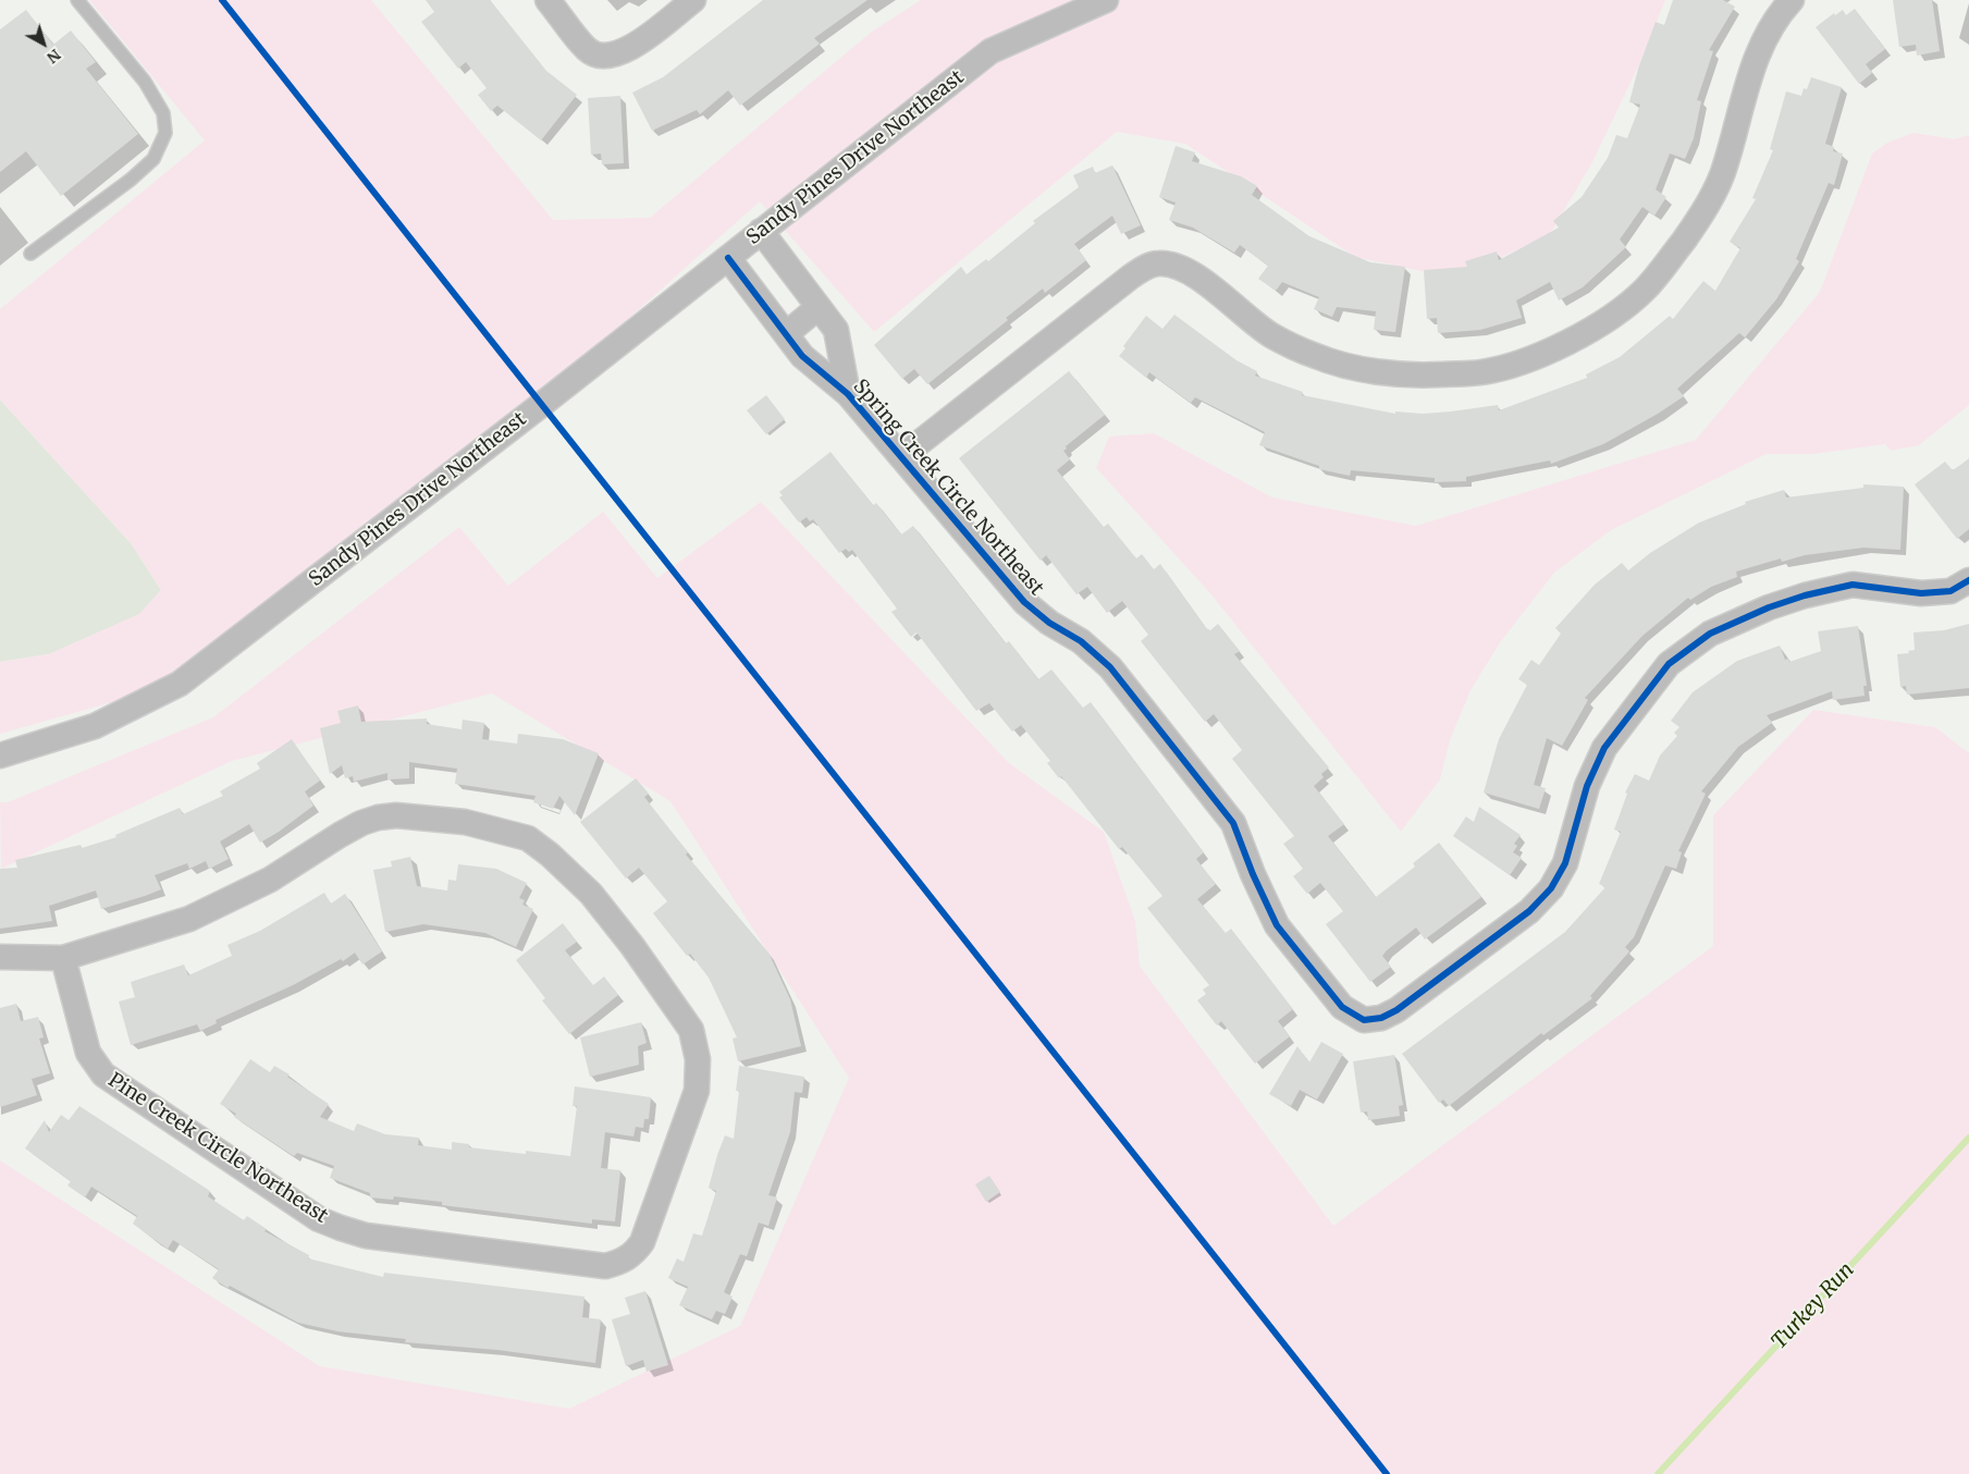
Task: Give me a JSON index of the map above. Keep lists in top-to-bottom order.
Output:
{
  "streets": {
    "street": ["Sandy Pines Drive Northeast", "Spring Creek Circle Northeast", "Pine Creek Circle Northeast"]
  },
  "crossings": [
    ["Sandy Pines Drive Northeast", "Spring Creek Circle Northeast"]
  ],
  "water": ["Turkey Run"],
  "north": "bottom right"
}
